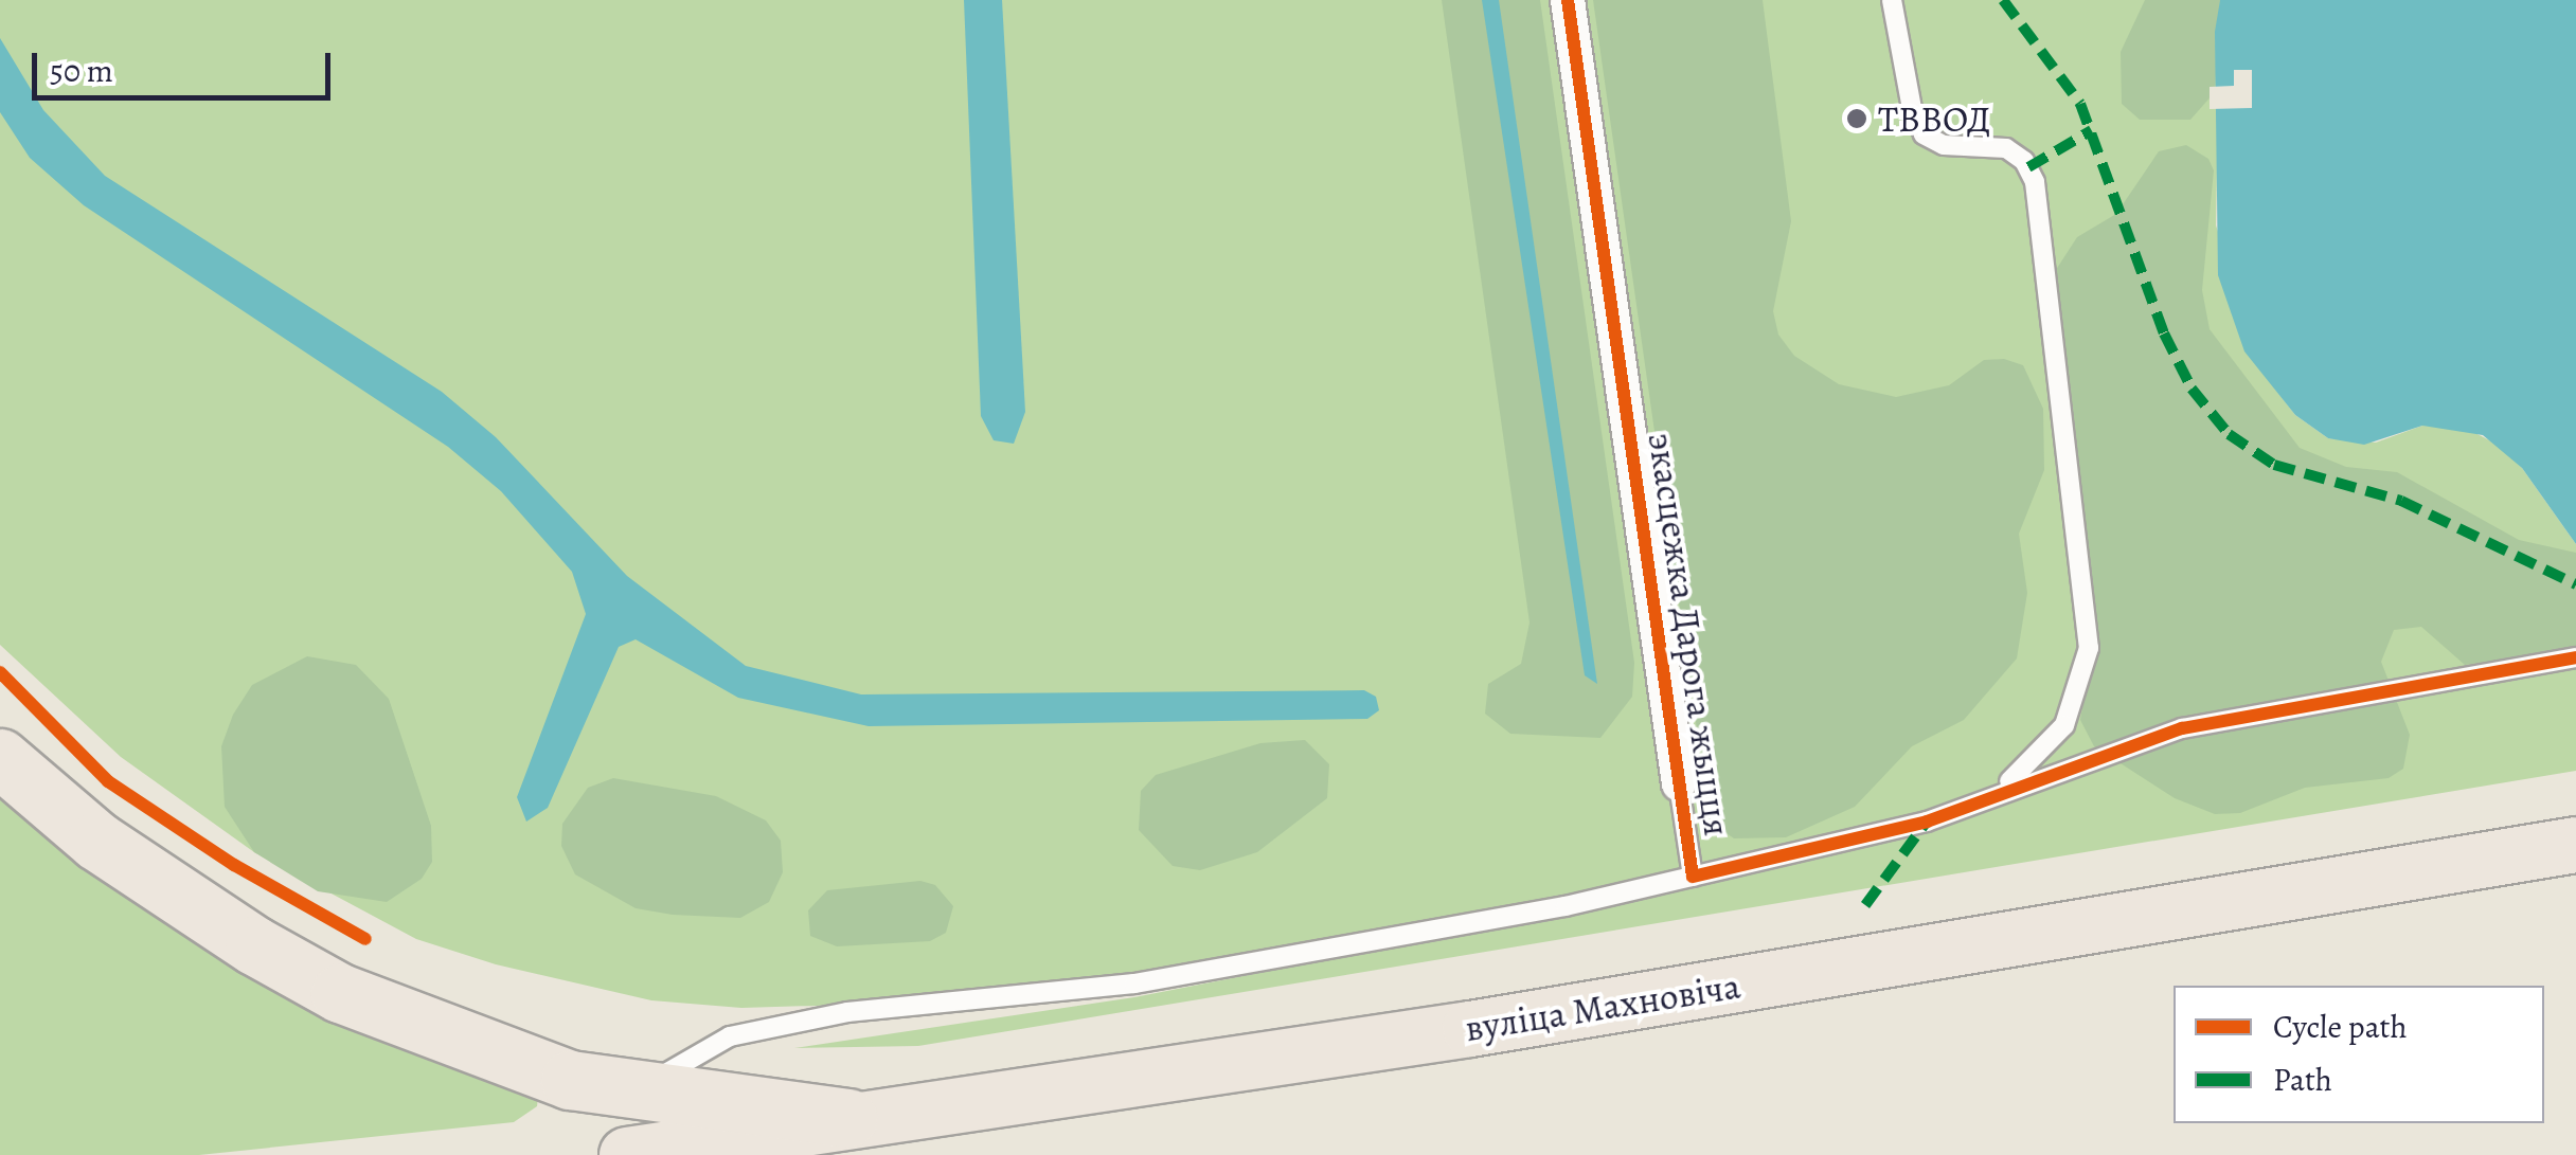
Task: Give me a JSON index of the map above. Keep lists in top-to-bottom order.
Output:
{
  "streets": {
    "main road": ["вуліца Махновіча"],
    "street": ["экасцежка Дарога жыцця"]
  },
  "places": ["ТВВОД"],
  "legend": ["Cycle path", "Path"],
  "scale_bar": "50 m"
}
